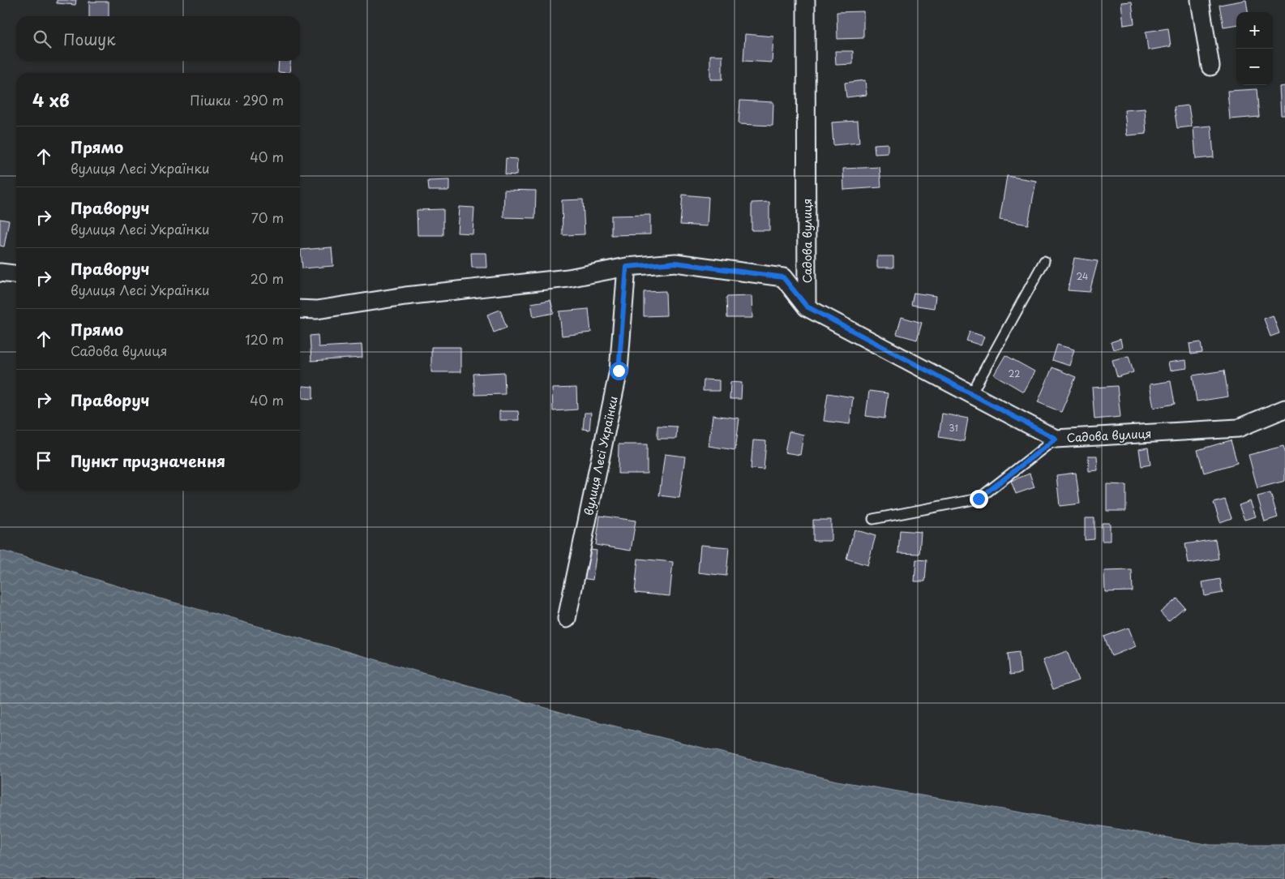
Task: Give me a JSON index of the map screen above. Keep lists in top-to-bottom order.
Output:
{
  "streets": {
    "street": ["Садова вулиця", "вулиця Лесі Українки"]
  },
  "house_numbers": ["24", "22", "31"],
  "page": {
    "map_buttons": ["+", "−"],
    "search": "Пошук",
    "heading": ["4 хв", "Пішки · 290 m"],
    "list": [
      ["Прямо", "вулиця Лесі Українки", "40 m"],
      ["Праворуч", "вулиця Лесі Українки", "70 m"],
      ["Праворуч", "вулиця Лесі Українки", "20 m"],
      ["Прямо", "Садова вулиця", "120 m"],
      ["Праворуч", "40 m"],
      "Пункт призначення"
    ]
  }
}
